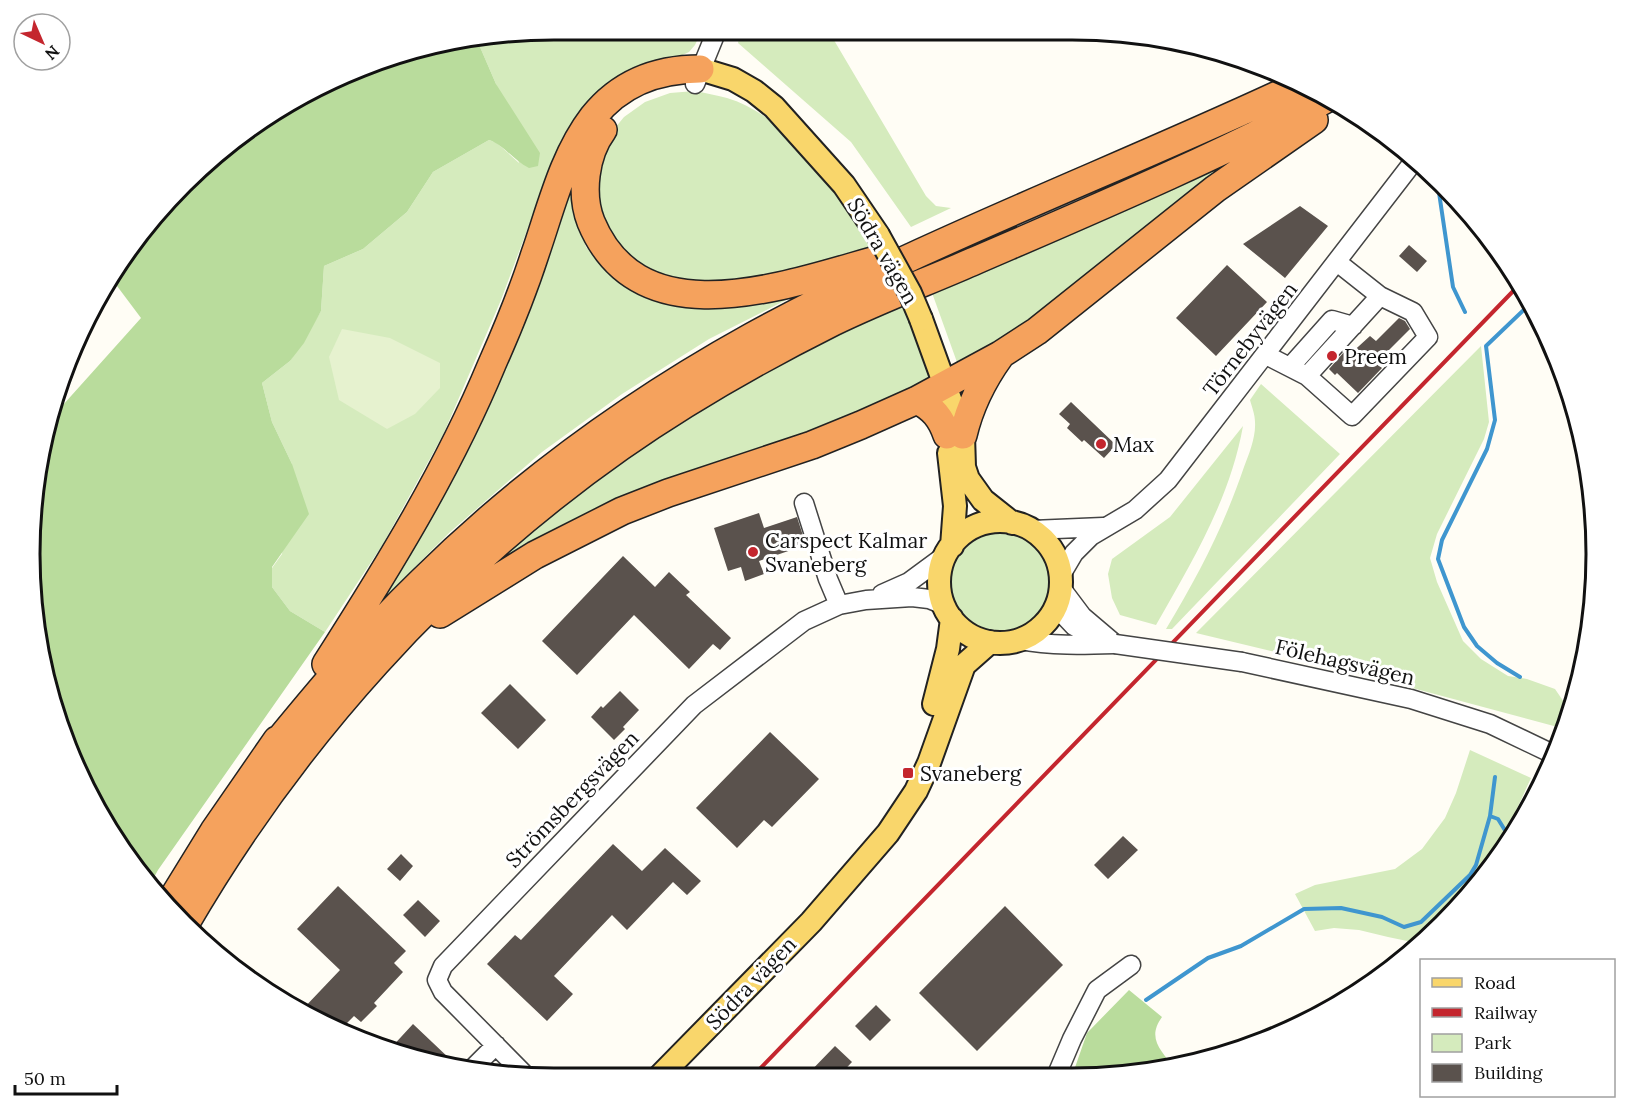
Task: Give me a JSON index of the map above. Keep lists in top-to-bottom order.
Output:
{
  "streets": {
    "main road": ["Södra vägen"],
    "street": ["Törnebyvägen", "Fölehagsvägen", "Strömsbergsvägen"]
  },
  "crossings": [
    ["Södra vägen", "Törnebyvägen"],
    ["Södra vägen", "Fölehagsvägen"],
    ["Södra vägen", "Strömsbergsvägen"],
    ["Törnebyvägen", "Fölehagsvägen"],
    ["Törnebyvägen", "Strömsbergsvägen"],
    ["Fölehagsvägen", "Strömsbergsvägen"]
  ],
  "places": {
    "other": ["Preem", "Max", "Carspect Kalmar Svaneberg"],
    "transit": ["Svaneberg"]
  },
  "legend": [
    "Road",
    "Railway",
    "Park",
    "Building"
  ],
  "scale_bar": "50 m",
  "north": "bottom right"
}
